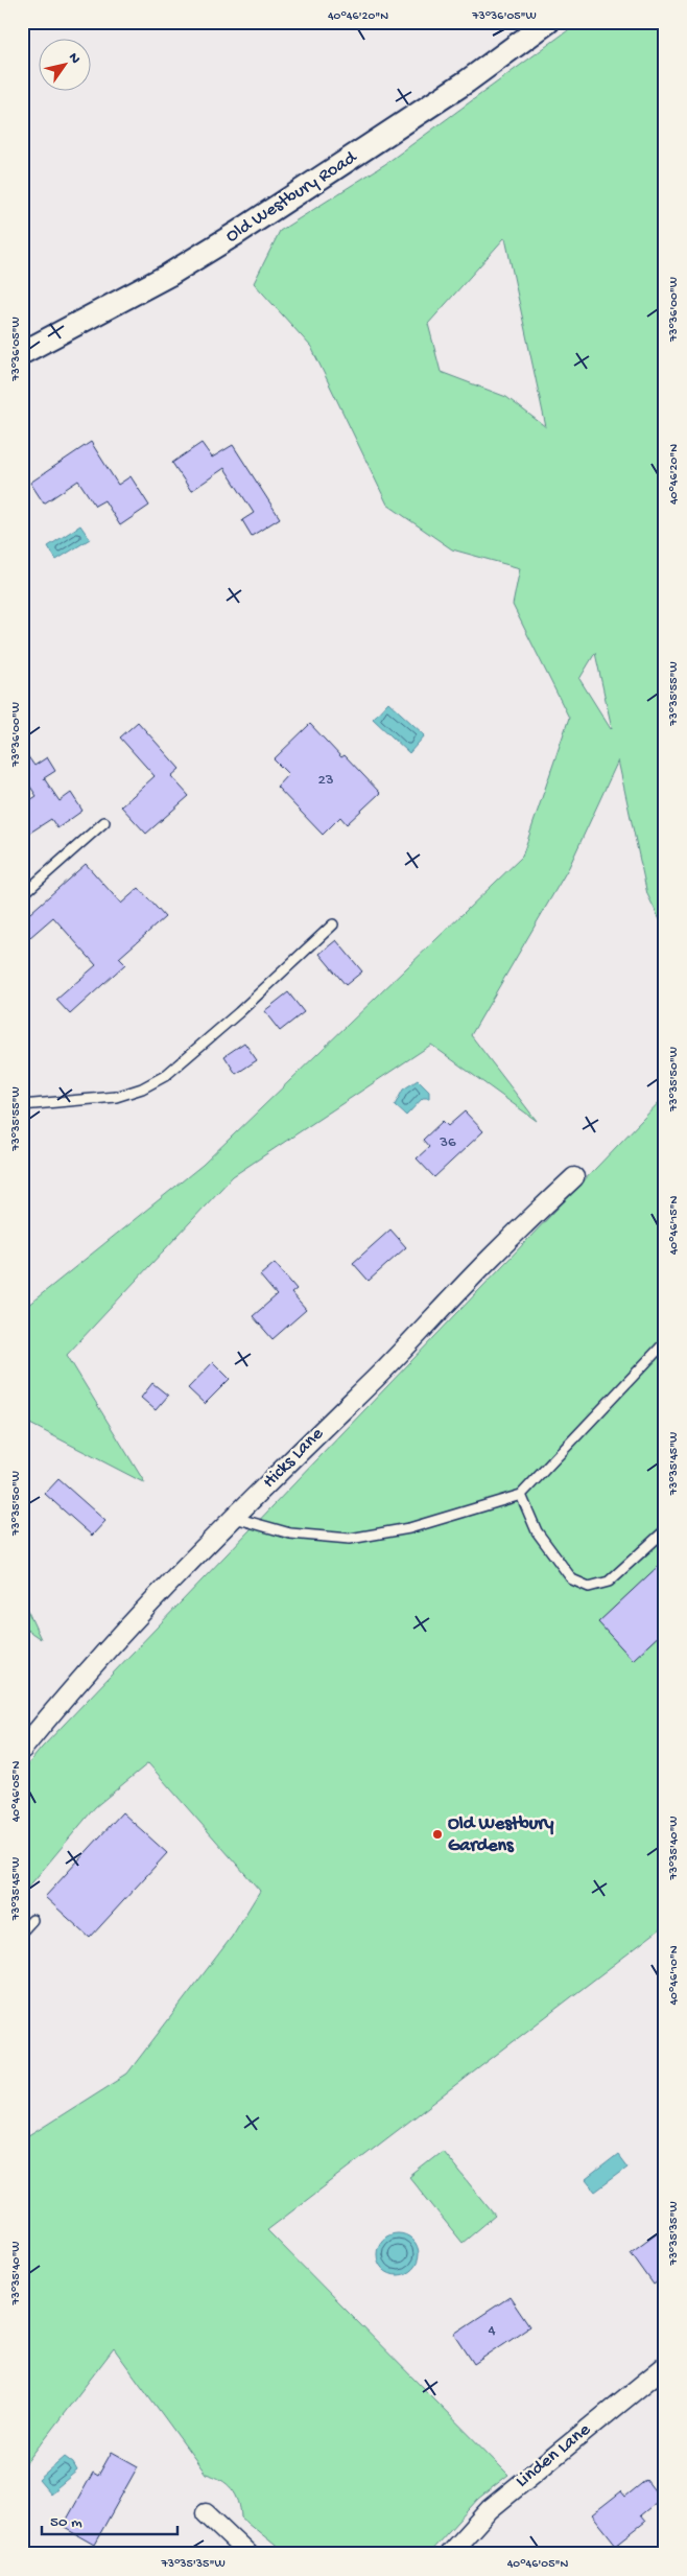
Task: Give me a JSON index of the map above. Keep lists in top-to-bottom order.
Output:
{
  "streets": {
    "street": ["Old Westbury Road", "Hicks Lane", "Linden Lane"]
  },
  "places": ["Old Westbury Gardens"],
  "house_numbers": ["23", "36", "4"],
  "scale_bar": "50 m",
  "north": "top right",
  "coordinates": [
    "40°46'20\"N",
    "73°36'05\"W",
    "73°36'00\"W",
    "73°35'55\"W",
    "73°35'50\"W",
    "40°46'15\"N",
    "73°35'45\"W",
    "40°46'05\"N",
    "73°35'40\"W",
    "40°46'10\"N",
    "73°35'35\"W"
  ]
}
